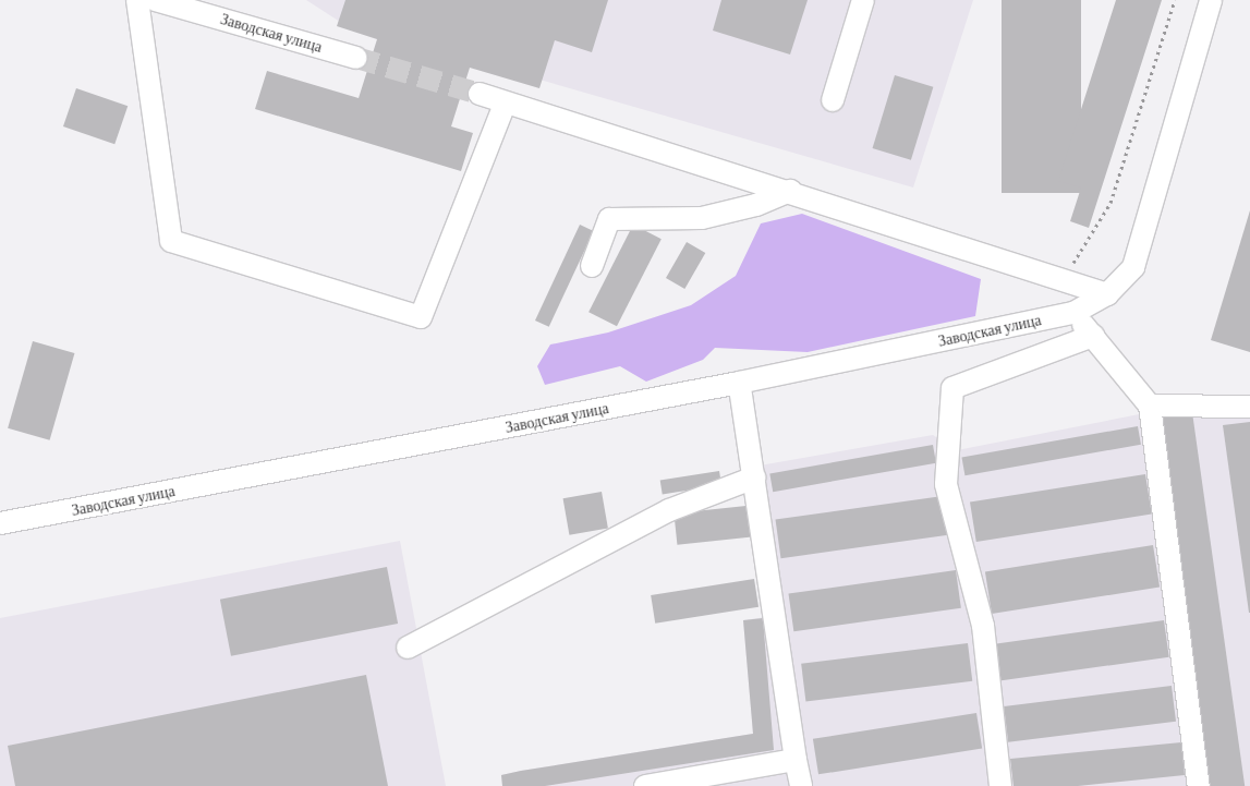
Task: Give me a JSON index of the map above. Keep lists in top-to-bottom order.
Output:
{
  "streets": {
    "street": ["Заводская улица"]
  }
}
